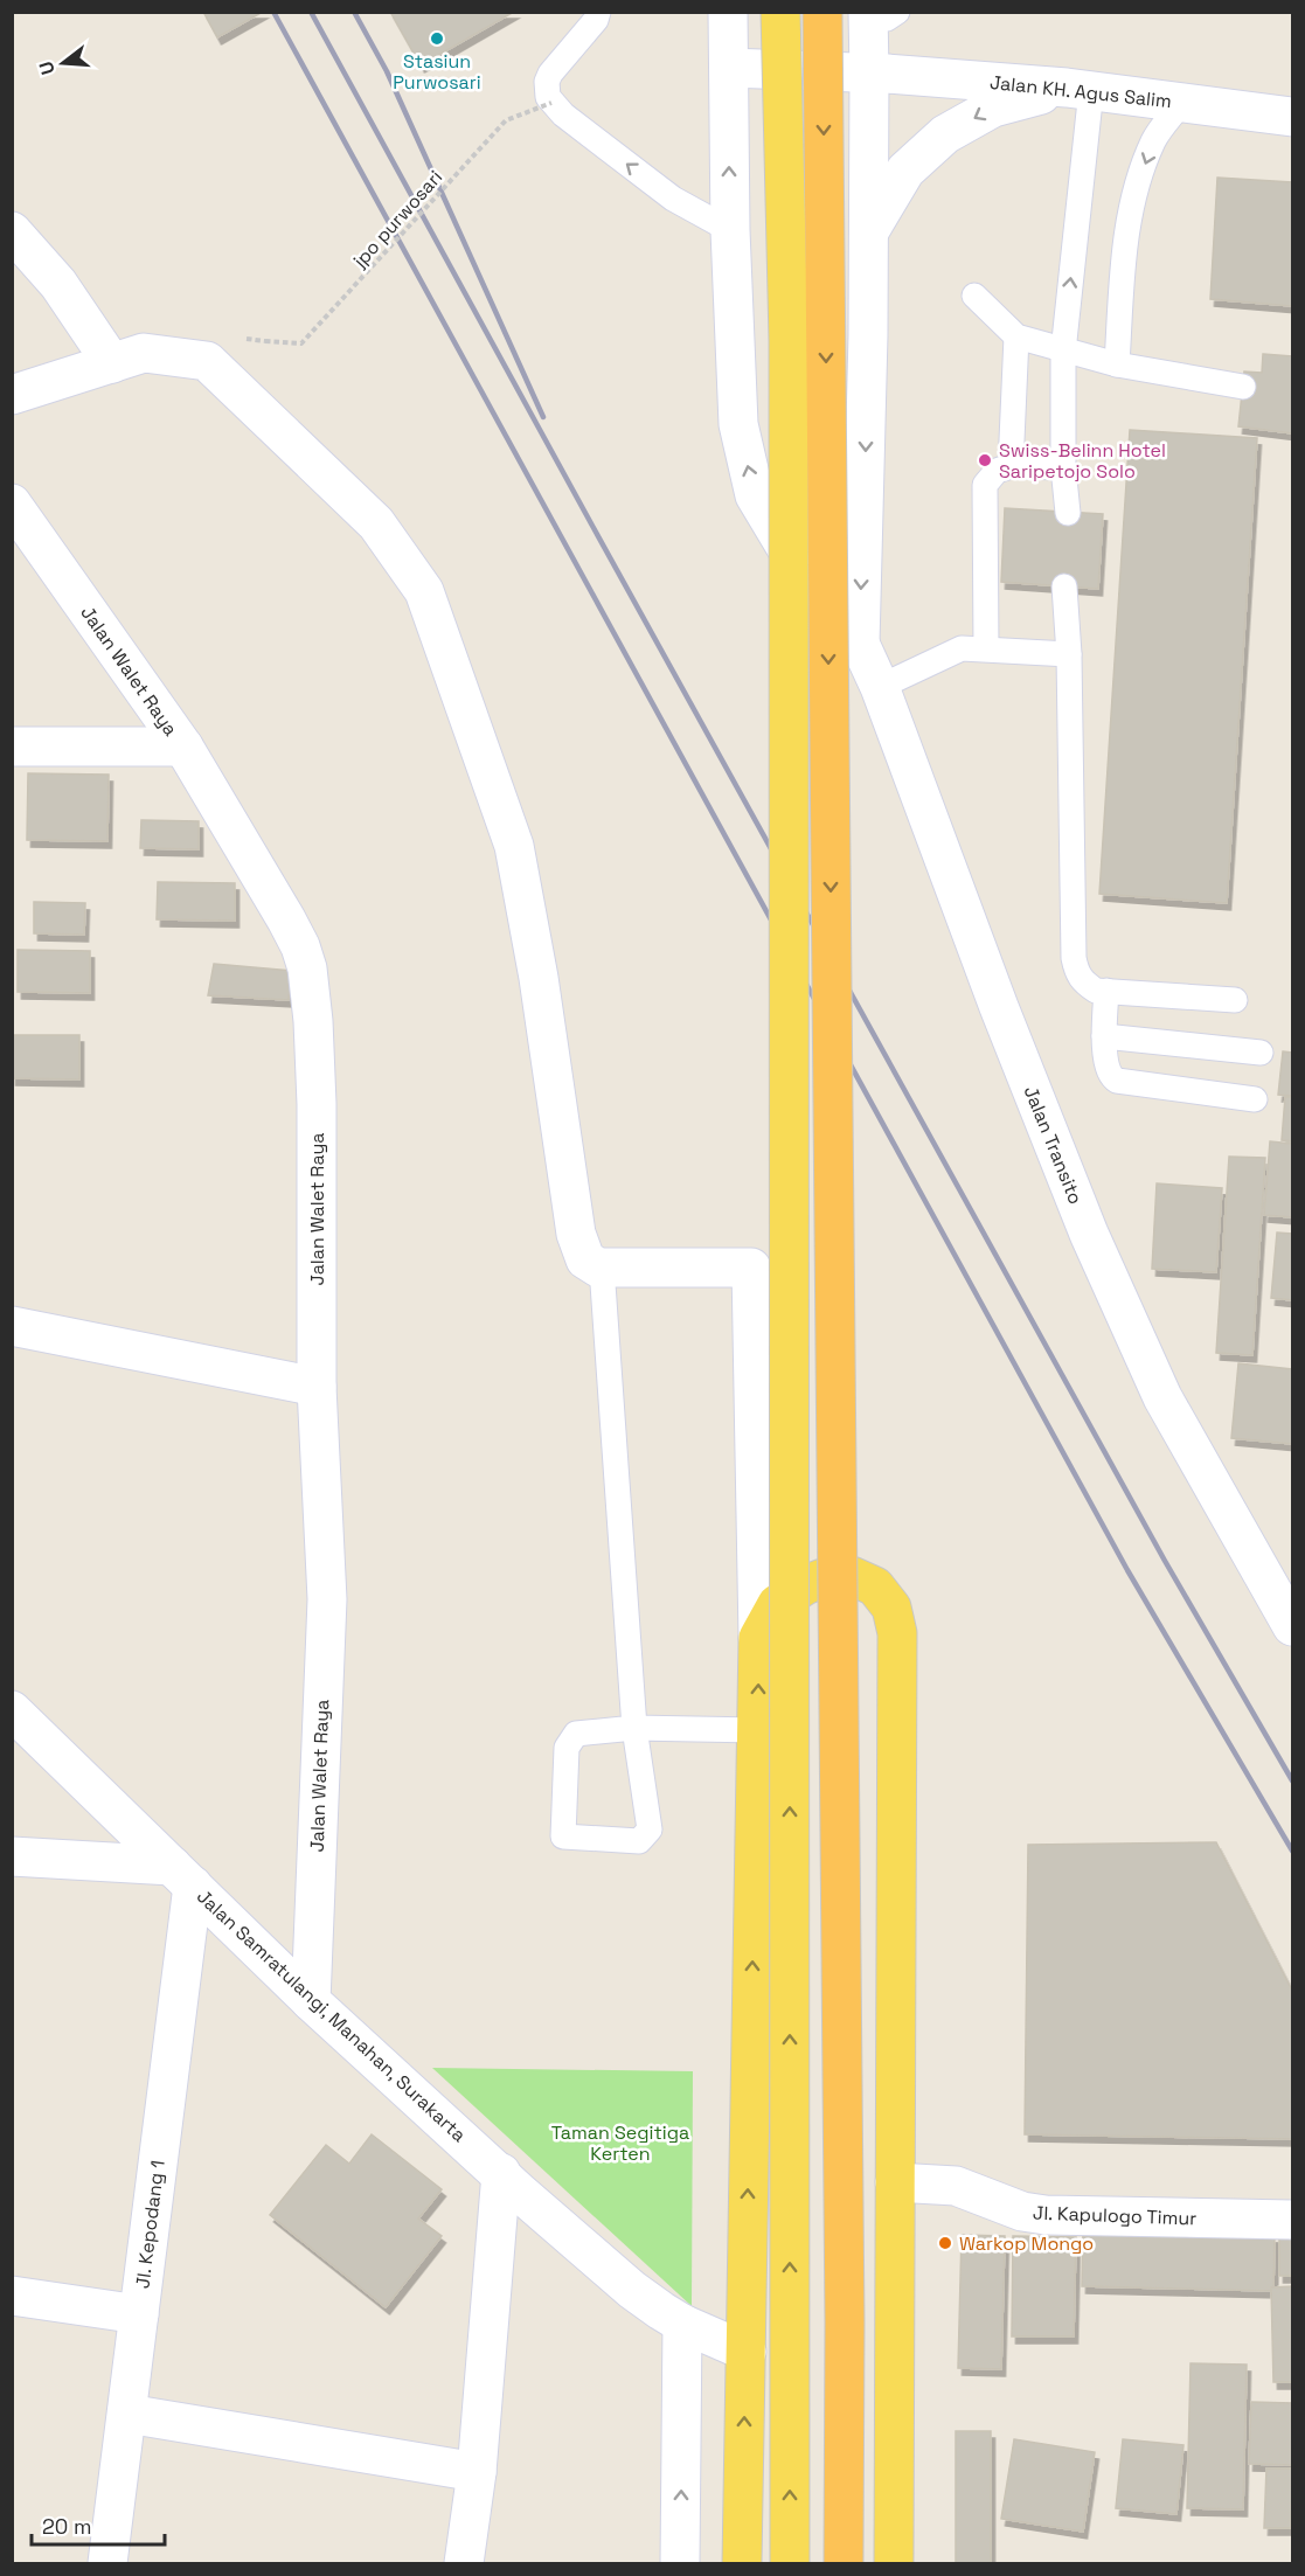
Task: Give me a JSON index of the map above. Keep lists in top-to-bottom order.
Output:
{
  "streets": {
    "street": [
      "Jalan KH. Agus Salim",
      "Jalan Walet Raya",
      "Jalan Transito",
      "Jalan Samratulangi, Manahan, Surakarta",
      "Jl. Kapulogo Timur",
      "Jl. Kepodang 1"
    ],
    "path": ["jpo purwosari"]
  },
  "crossings": [
    ["Jalan KH. Agus Salim", "Jalan Transito"],
    ["Jalan Walet Raya", "Jalan Samratulangi, Manahan, Surakarta"],
    ["Jalan Samratulangi, Manahan, Surakarta", "Jl. Kepodang 1"]
  ],
  "parks": ["Taman Segitiga Kerten"],
  "places": ["Stasiun Purwosari", "Swiss-Belinn Hotel Saripetojo Solo", "Warkop Mongo"],
  "scale_bar": "20 m",
  "north": "left"
}
